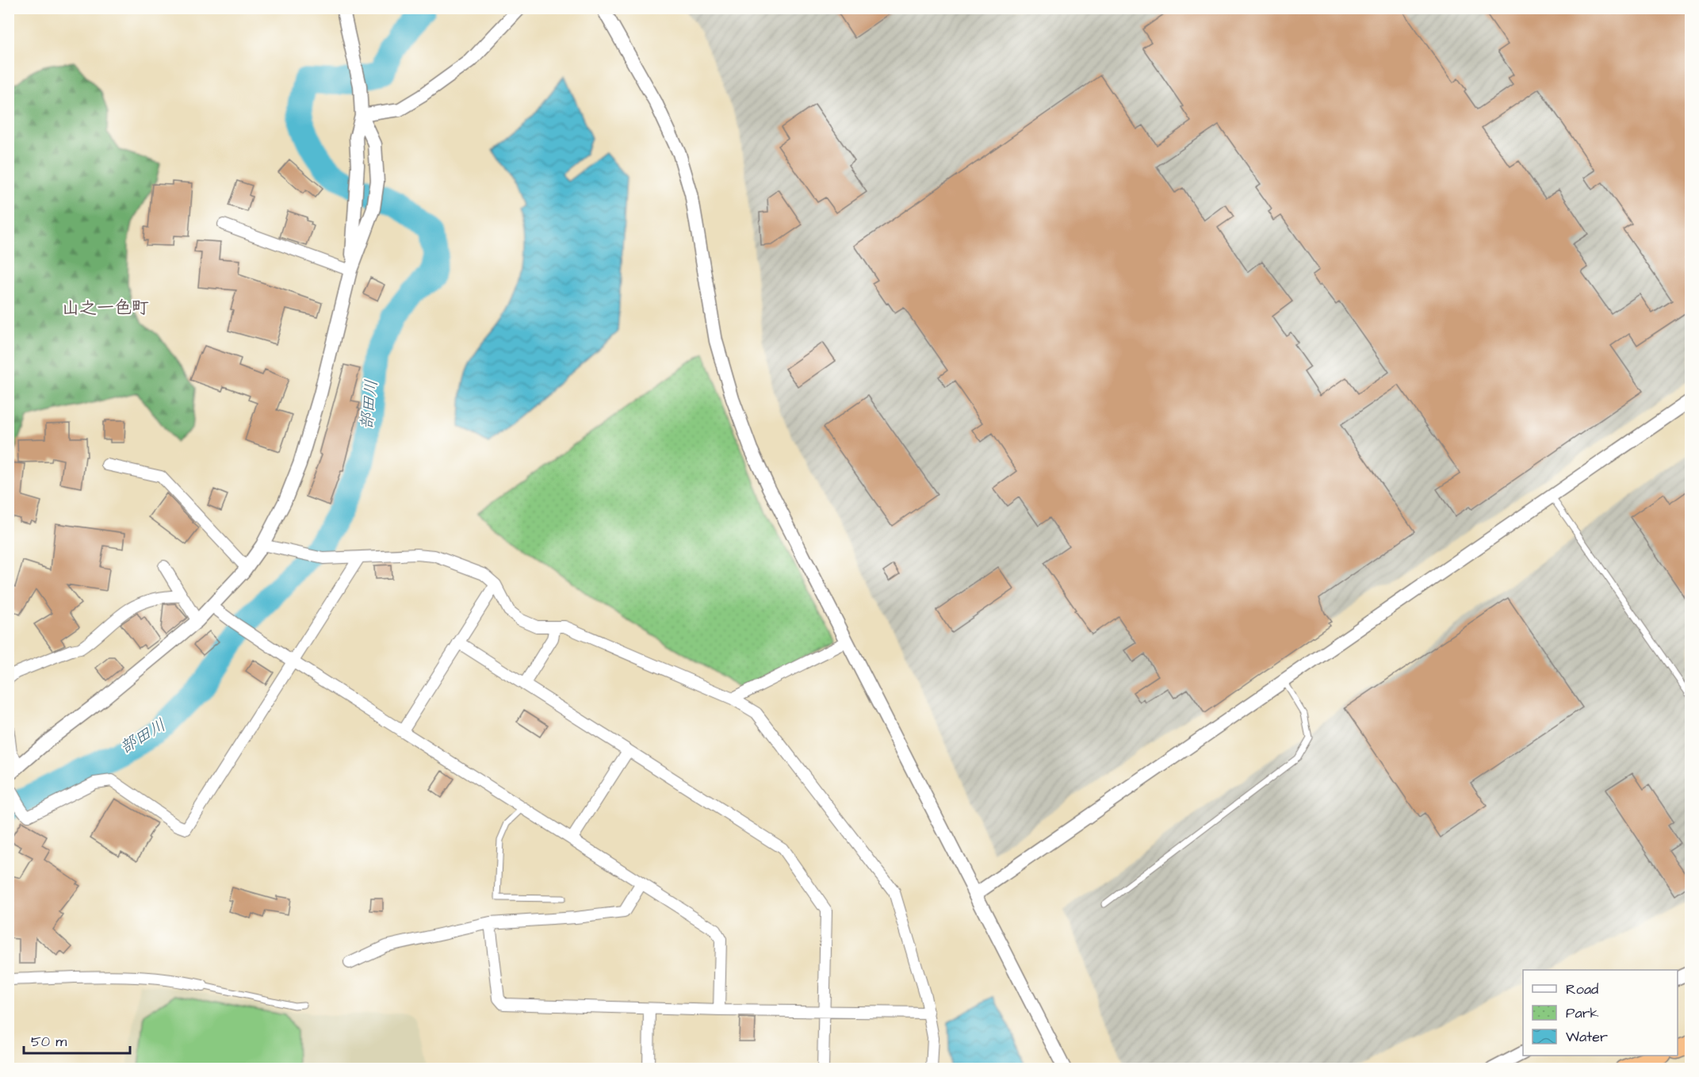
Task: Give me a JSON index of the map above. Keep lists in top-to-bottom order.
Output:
{
  "districts": ["山之一色町"],
  "water": ["部田川"],
  "legend": ["Road", "Park", "Water"],
  "scale_bar": "50 m"
}
